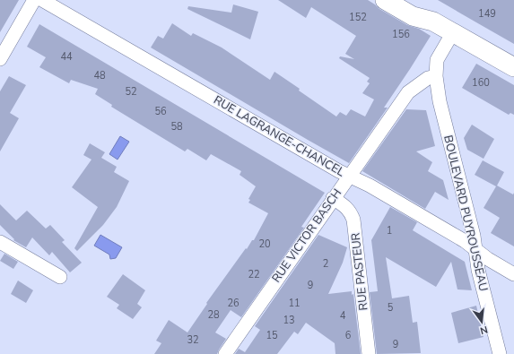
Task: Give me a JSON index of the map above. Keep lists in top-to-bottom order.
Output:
{
  "streets": {
    "street": [
      "RUE LAGRANGE-CHANCEL",
      "BOULEVARD PUYROUSSEAU",
      "RUE VICTOR BASCH",
      "RUE PASTEUR"
    ]
  },
  "crossings": [
    ["RUE LAGRANGE-CHANCEL", "BOULEVARD PUYROUSSEAU"],
    ["RUE LAGRANGE-CHANCEL", "RUE VICTOR BASCH"],
    ["BOULEVARD PUYROUSSEAU", "RUE VICTOR BASCH"],
    ["RUE VICTOR BASCH", "RUE PASTEUR"]
  ],
  "house_numbers": [
    "149",
    "152",
    "156",
    "44",
    "48",
    "160",
    "52",
    "56",
    "58",
    "1",
    "20",
    "2",
    "22",
    "9",
    "26",
    "11",
    "5",
    "28",
    "4",
    "13",
    "15",
    "6",
    "32",
    "9"
  ],
  "north": "bottom"
}
